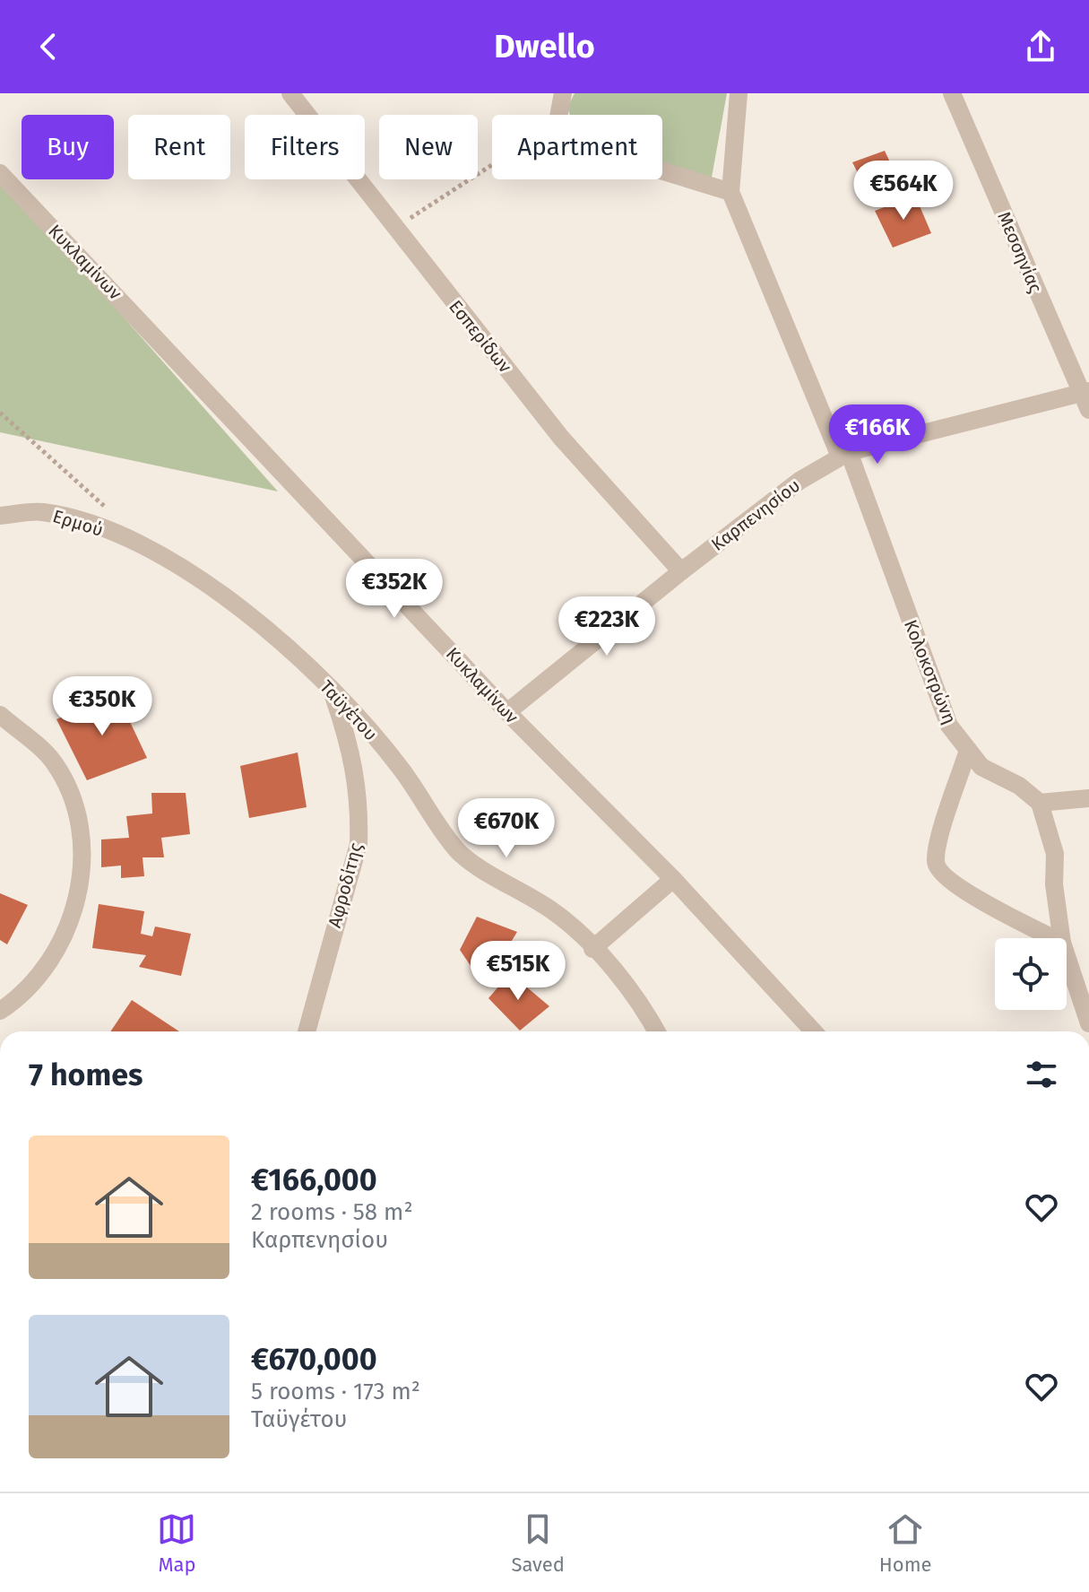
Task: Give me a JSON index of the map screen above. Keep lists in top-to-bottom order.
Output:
{
  "streets": {
    "street": [
      "Μεσσηνίας",
      "Κυκλαμίνων",
      "Εσπερίδων",
      "Καρπενησίου",
      "Ερμού",
      "Κολοκοτρώνη",
      "Ταϋγέτου",
      "Αφροδίτης"
    ]
  },
  "crossings": [
    ["Μεσσηνίας", "Καρπενησίου"],
    ["Κυκλαμίνων", "Καρπενησίου"],
    ["Εσπερίδων", "Καρπενησίου"],
    ["Καρπενησίου", "Κολοκοτρώνη"],
    ["Ερμού", "Ταϋγέτου"],
    ["Ταϋγέτου", "Αφροδίτης"]
  ],
  "page": {
    "header": "Dwello",
    "chip": [
      "Buy",
      "Rent",
      "Filters",
      "New",
      "Apartment"
    ],
    "price": [
      "€564K",
      "€166K",
      "€352K",
      "€223K",
      "€350K",
      "€670K",
      "€515K"
    ],
    "heading": "7 homes",
    "list": [
      {
        "name": "€166,000",
        "note": "2 rooms · 58 m² · Καρπενησίου"
      },
      {
        "name": "€670,000",
        "note": "5 rooms · 173 m² · Ταϋγέτου"
      }
    ],
    "tabs": ["Map", "Saved", "Home"]
  }
}
